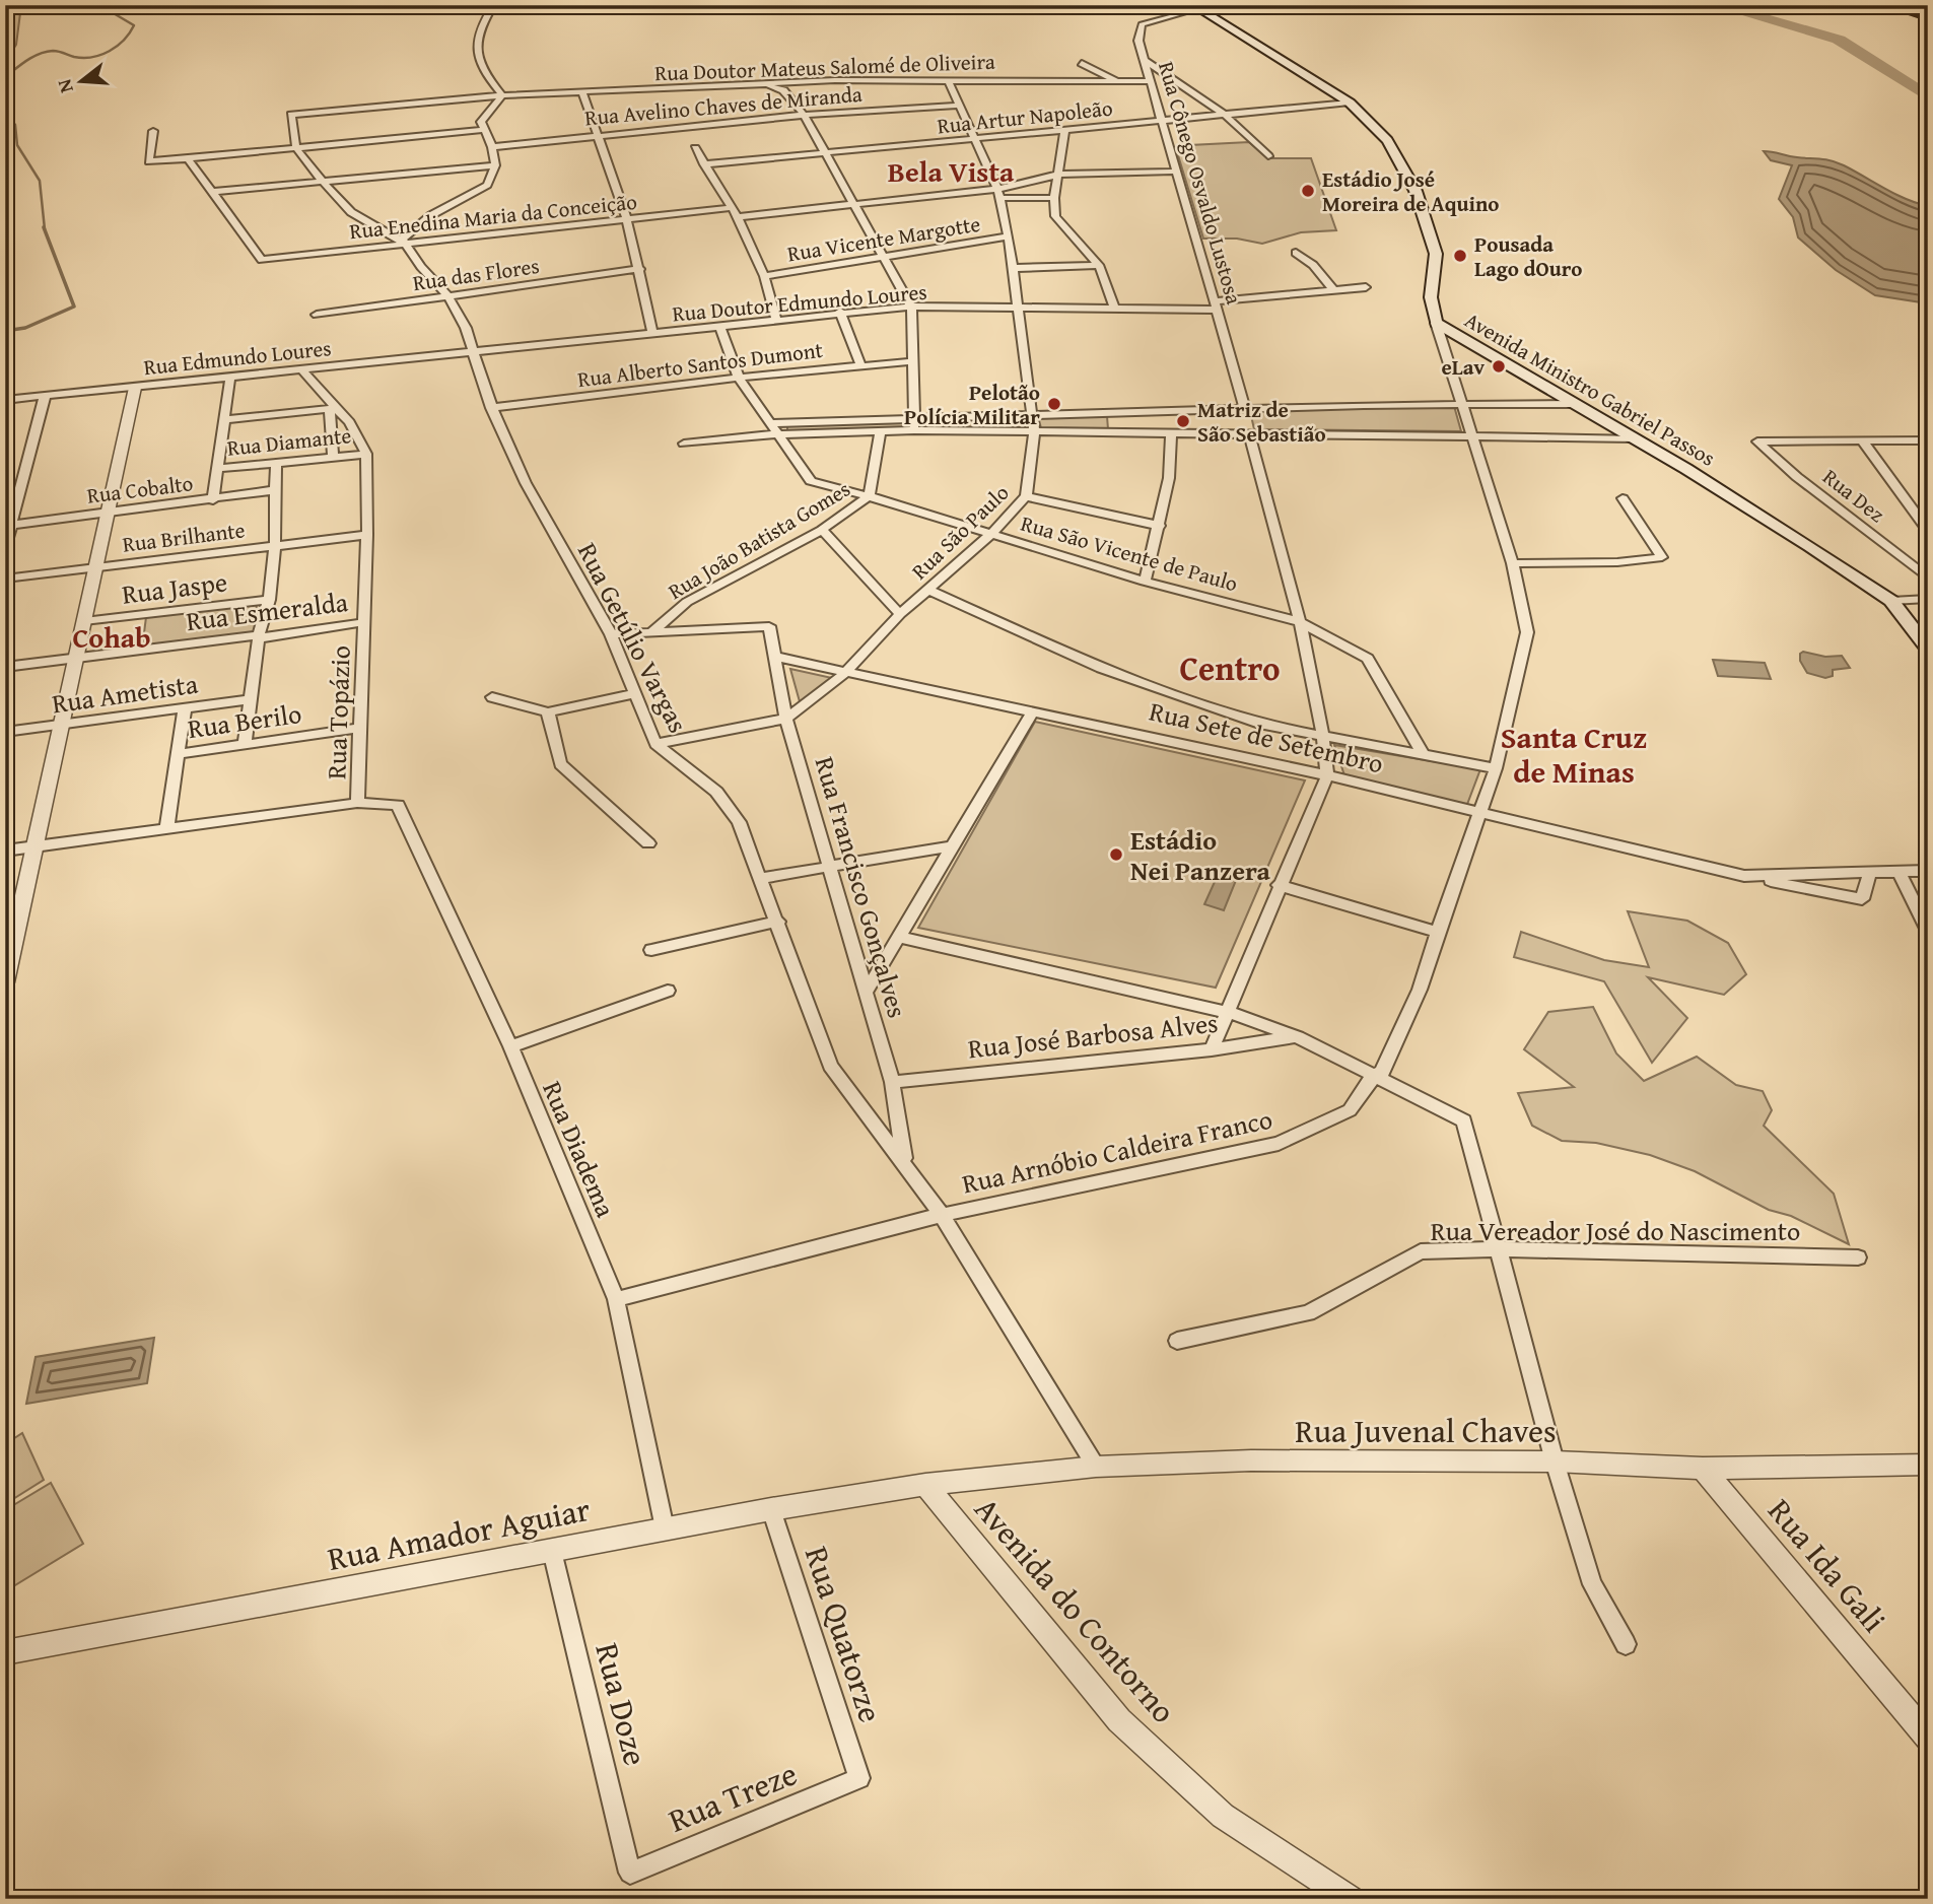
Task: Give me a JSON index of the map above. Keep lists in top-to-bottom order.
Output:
{
  "streets": {
    "main road": ["Avenida Ministro Gabriel Passos"],
    "street": [
      "Rua Doutor Mateus Salomé de Oliveira",
      "Rua Avelino Chaves de Miranda",
      "Rua Artur Napoleão",
      "Rua Cônego Osvaldo Lustosa",
      "Rua Enedina Maria da Conceição",
      "Rua Vicente Margotte",
      "Rua das Flores",
      "Rua Doutor Edmundo Loures",
      "Rua Edmundo Loures",
      "Rua Alberto Santos Dumont",
      "Rua Diamante",
      "Rua Cobalto",
      "Rua Dez",
      "Rua São Paulo",
      "Rua Brilhante",
      "Rua João Batista Gomes",
      "Rua São Vicente de Paulo",
      "Rua Jaspe",
      "Rua Esmeralda",
      "Rua Getúlio Vargas",
      "Rua Ametista",
      "Rua Topázio",
      "Rua Berilo",
      "Rua Sete de Setembro",
      "Rua Francisco Gonçalves",
      "Rua José Barbosa Alves",
      "Rua Diadema",
      "Rua Arnóbio Caldeira Franco",
      "Rua Vereador José do Nascimento",
      "Rua Juvenal Chaves",
      "Rua Amador Aguiar",
      "Rua Ida Gali",
      "Avenida do Contorno",
      "Rua Quatorze",
      "Rua Doze",
      "Rua Treze"
    ]
  },
  "crossings": [
    ["Rua Doutor Mateus Salomé de Oliveira", "Rua Cônego Osvaldo Lustosa"],
    ["Rua Doutor Mateus Salomé de Oliveira", "Rua São Paulo"],
    ["Rua Avelino Chaves de Miranda", "Rua São Paulo"],
    ["Rua Artur Napoleão", "Rua Cônego Osvaldo Lustosa"],
    ["Rua Artur Napoleão", "Avenida Ministro Gabriel Passos"],
    ["Rua Artur Napoleão", "Rua São Paulo"],
    ["Rua Cônego Osvaldo Lustosa", "Rua Doutor Edmundo Loures"],
    ["Rua Cônego Osvaldo Lustosa", "Avenida Ministro Gabriel Passos"],
    ["Rua Enedina Maria da Conceição", "Rua Getúlio Vargas"],
    ["Rua Vicente Margotte", "Rua São Paulo"],
    ["Rua das Flores", "Rua Getúlio Vargas"],
    ["Rua Doutor Edmundo Loures", "Rua Edmundo Loures"],
    ["Rua Doutor Edmundo Loures", "Rua São Paulo"],
    ["Rua Doutor Edmundo Loures", "Rua São Vicente de Paulo"],
    ["Rua Doutor Edmundo Loures", "Rua Getúlio Vargas"],
    ["Rua Edmundo Loures", "Rua Getúlio Vargas"],
    ["Rua Alberto Santos Dumont", "Rua São Vicente de Paulo"],
    ["Rua Alberto Santos Dumont", "Rua Getúlio Vargas"],
    ["Avenida Ministro Gabriel Passos", "Rua Arnóbio Caldeira Franco"],
    ["Rua Diamante", "Rua Topázio"],
    ["Rua São Paulo", "Rua São Vicente de Paulo"],
    ["Rua São Paulo", "Rua Sete de Setembro"],
    ["Rua São Paulo", "Rua Francisco Gonçalves"],
    ["Rua Brilhante", "Rua Topázio"],
    ["Rua João Batista Gomes", "Rua São Vicente de Paulo"],
    ["Rua João Batista Gomes", "Rua Francisco Gonçalves"],
    ["Rua Esmeralda", "Rua Topázio"],
    ["Rua Getúlio Vargas", "Rua Francisco Gonçalves"],
    ["Rua Getúlio Vargas", "Rua Arnóbio Caldeira Franco"],
    ["Rua Getúlio Vargas", "Rua Juvenal Chaves"],
    ["Rua Topázio", "Rua Berilo"],
    ["Rua Topázio", "Rua Diadema"],
    ["Rua Sete de Setembro", "Rua Francisco Gonçalves"],
    ["Rua Sete de Setembro", "Rua Arnóbio Caldeira Franco"],
    ["Rua Francisco Gonçalves", "Rua José Barbosa Alves"],
    ["Rua Diadema", "Rua Arnóbio Caldeira Franco"],
    ["Rua Diadema", "Rua Amador Aguiar"],
    ["Rua Juvenal Chaves", "Rua Amador Aguiar"],
    ["Rua Juvenal Chaves", "Rua Ida Gali"],
    ["Rua Juvenal Chaves", "Avenida do Contorno"],
    ["Rua Amador Aguiar", "Avenida do Contorno"],
    ["Rua Amador Aguiar", "Rua Quatorze"],
    ["Rua Amador Aguiar", "Rua Doze"],
    ["Rua Quatorze", "Rua Treze"],
    ["Rua Doze", "Rua Treze"]
  ],
  "districts": [
    "Bela Vista",
    "Cohab",
    "Centro",
    "Santa Cruz de Minas"
  ],
  "places": [
    "Estádio José Moreira de Aquino",
    "Pousada Lago dOuro",
    "eLav",
    "Pelotão Polícia Militar",
    "Matriz de São Sebastião",
    "Estádio Nei Panzera"
  ],
  "north": "left"
}
